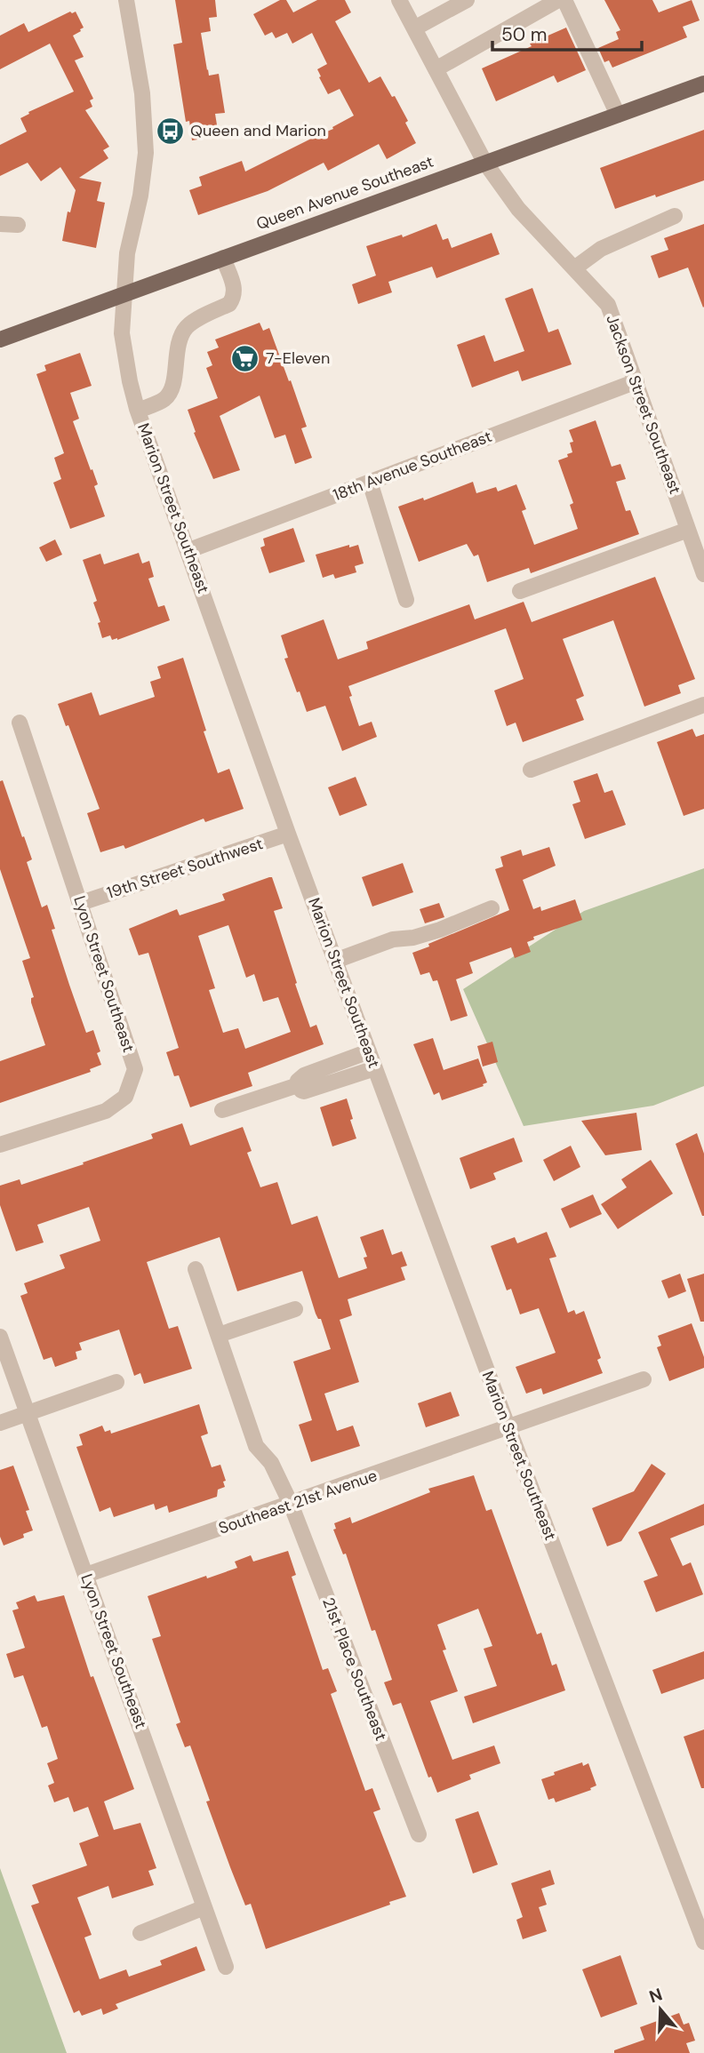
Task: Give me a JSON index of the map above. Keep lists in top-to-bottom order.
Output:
{
  "streets": {
    "main road": ["Queen Avenue Southeast"],
    "street": [
      "Jackson Street Southeast",
      "18th Avenue Southeast",
      "Marion Street Southeast",
      "19th Street Southwest",
      "Lyon Street Southeast",
      "Southeast 21st Avenue",
      "21st Place Southeast"
    ]
  },
  "crossings": [
    ["Queen Avenue Southeast", "Jackson Street Southeast"],
    ["Queen Avenue Southeast", "Marion Street Southeast"],
    ["Jackson Street Southeast", "18th Avenue Southeast"],
    ["18th Avenue Southeast", "Marion Street Southeast"],
    ["Marion Street Southeast", "19th Street Southwest"],
    ["Marion Street Southeast", "Southeast 21st Avenue"],
    ["19th Street Southwest", "Lyon Street Southeast"],
    ["Lyon Street Southeast", "Southeast 21st Avenue"],
    ["Southeast 21st Avenue", "21st Place Southeast"]
  ],
  "places": {
    "bus stop": ["Queen and Marion"],
    "supermarket": ["7-Eleven"]
  },
  "scale_bar": "50 m",
  "north": "top"
}
